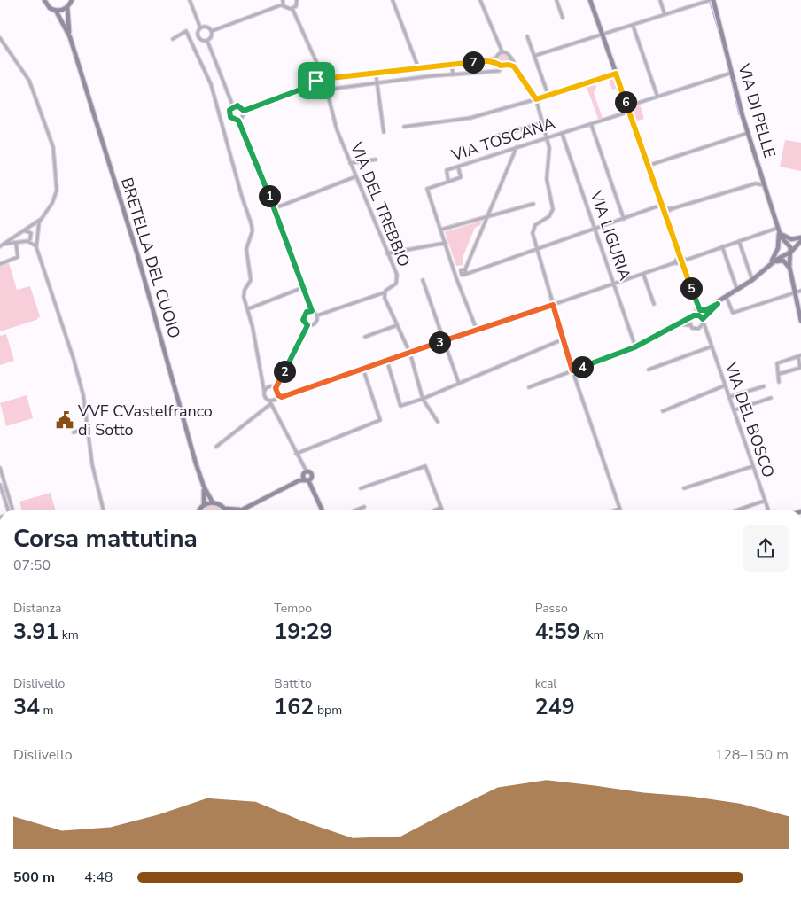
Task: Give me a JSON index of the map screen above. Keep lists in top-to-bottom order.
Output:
{
  "streets": {
    "street": [
      "VIA DI PELLE",
      "VIA TOSCANA",
      "VIA DEL TREBBIO",
      "VIA LIGURIA",
      "BRETELLA DEL CUOIO",
      "VIA DEL BOSCO"
    ]
  },
  "crossings": [
    ["VIA TOSCANA", "VIA LIGURIA"]
  ],
  "places": {
    "public building": ["VVF CVastelfranco di Sotto"]
  },
  "page": {
    "pins": [
      "7",
      "6",
      "1",
      "5",
      "3",
      "4",
      "2"
    ],
    "heading": ["Corsa mattutina", "07:50"],
    "stats": [
      ["Distanza", "3.91 km"],
      ["Tempo", "19:29"],
      ["Passo", "4:59 /km"],
      ["Dislivello", "34 m"],
      ["Battito", "162 bpm"],
      ["kcal", "249"]
    ],
    "chart": ["Dislivello", "128–150 m"],
    "list": [
      {
        "name": "500 m",
        "note": "4:48"
      }
    ]
  }
}
